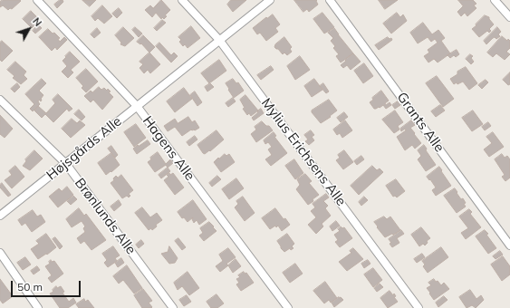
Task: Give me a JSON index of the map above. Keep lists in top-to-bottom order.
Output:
{
  "streets": {
    "street": [
      "Grants Alle",
      "Højsgårds Alle",
      "Hagens Alle",
      "Mylius Erichsens Alle",
      "Brønlunds Alle"
    ]
  },
  "crossings": [
    ["Højsgårds Alle", "Hagens Alle"],
    ["Højsgårds Alle", "Mylius Erichsens Alle"],
    ["Højsgårds Alle", "Brønlunds Alle"]
  ],
  "scale_bar": "50 m",
  "north": "top right"
}
